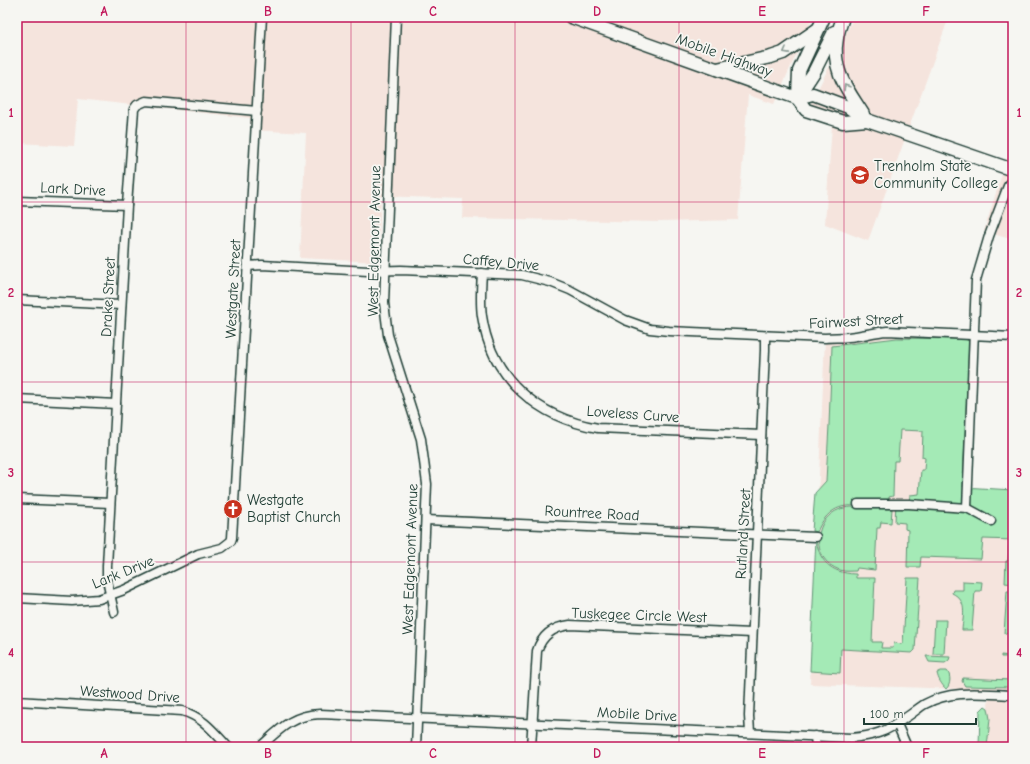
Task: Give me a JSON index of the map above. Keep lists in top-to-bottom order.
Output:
{
  "streets": {
    "main road": ["Mobile Highway"],
    "street": [
      "Lark Drive",
      "West Edgemont Avenue",
      "Caffey Drive",
      "Westgate Street",
      "Drake Street",
      "Fairwest Street",
      "Loveless Curve",
      "Rountree Road",
      "Rutland Street",
      "Tuskegee Circle West",
      "Westwood Drive",
      "Mobile Drive"
    ]
  },
  "crossings": [
    ["Lark Drive", "Westgate Street"],
    ["Lark Drive", "Drake Street"],
    ["West Edgemont Avenue", "Caffey Drive"],
    ["West Edgemont Avenue", "Rountree Road"],
    ["West Edgemont Avenue", "Mobile Drive"],
    ["Caffey Drive", "Westgate Street"],
    ["Caffey Drive", "Fairwest Street"],
    ["Caffey Drive", "Loveless Curve"],
    ["Caffey Drive", "Rutland Street"],
    ["Westgate Street", "Drake Street"],
    ["Fairwest Street", "Rutland Street"],
    ["Loveless Curve", "Rutland Street"],
    ["Rountree Road", "Rutland Street"],
    ["Rutland Street", "Tuskegee Circle West"],
    ["Rutland Street", "Mobile Drive"],
    ["Tuskegee Circle West", "Mobile Drive"]
  ],
  "places": {
    "school or university": ["Trenholm State Community College"],
    "church": ["Westgate Baptist Church"]
  },
  "scale_bar": "100 m",
  "grid": {
    "columns": [
      "A",
      "B",
      "C",
      "D",
      "E",
      "F"
    ],
    "rows": [
      "1",
      "2",
      "3",
      "4"
    ]
  }
}
